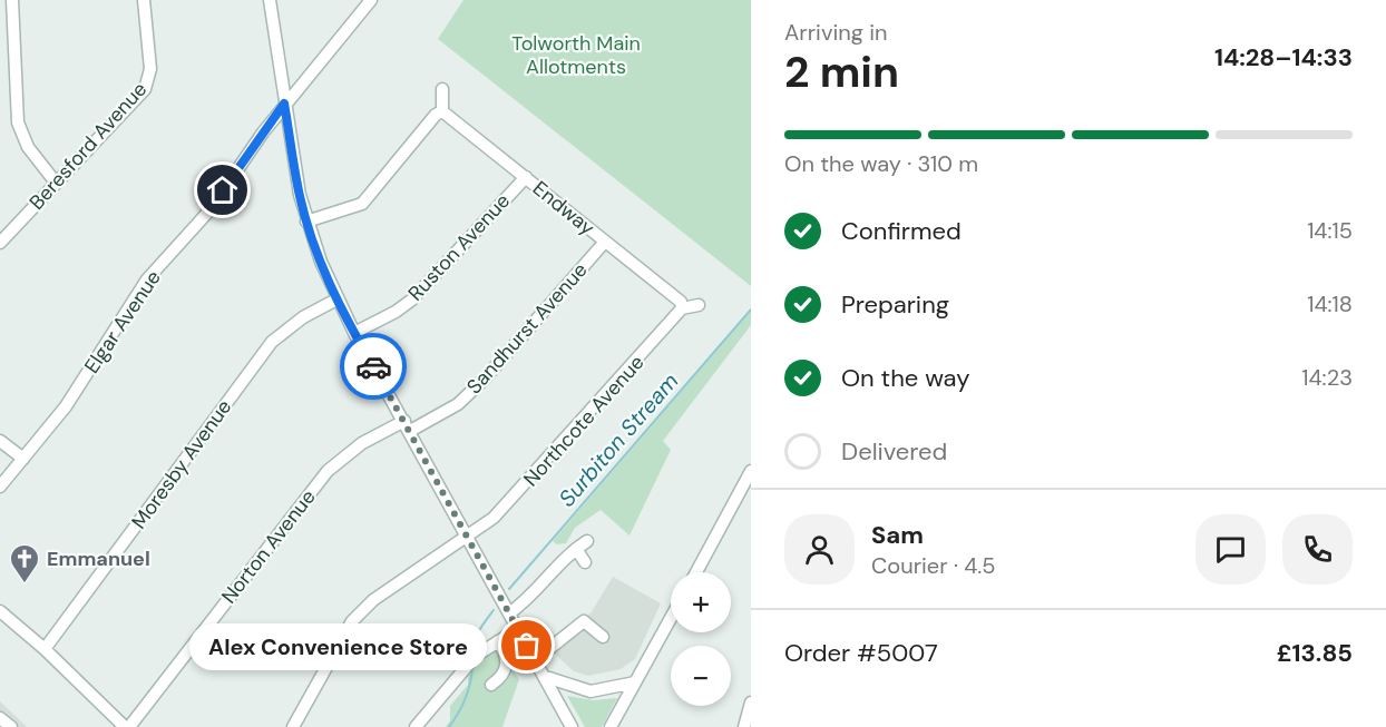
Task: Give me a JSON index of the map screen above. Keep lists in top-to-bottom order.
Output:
{
  "streets": {
    "street": [
      "Beresford Avenue",
      "Endway",
      "Ruston Avenue",
      "Elgar Avenue",
      "Sandhurst Avenue",
      "Northcote Avenue",
      "Moresby Avenue",
      "Norton Avenue"
    ]
  },
  "crossings": [
    ["Endway", "Ruston Avenue"],
    ["Endway", "Sandhurst Avenue"],
    ["Endway", "Northcote Avenue"],
    ["Sandhurst Avenue", "Norton Avenue"]
  ],
  "water": ["Surbiton Stream"],
  "parks": ["Tolworth Main Allotments"],
  "places": {
    "church": ["Emmanuel"],
    "other": ["Alex Convenience Store"]
  },
  "page": {
    "heading": ["2 min", "Arriving in", "14:28–14:33"],
    "panel": [
      "Sam",
      "Courier · 4.5",
      "Order #5007",
      "£13.85"
    ],
    "bar": "On the way · 310 m",
    "list": [
      ["Confirmed", "14:15"],
      ["Preparing", "14:18"],
      ["On the way", "14:23"],
      "Delivered"
    ],
    "map_buttons": ["+", "−"],
    "bubble": "Alex Convenience Store"
  }
}
